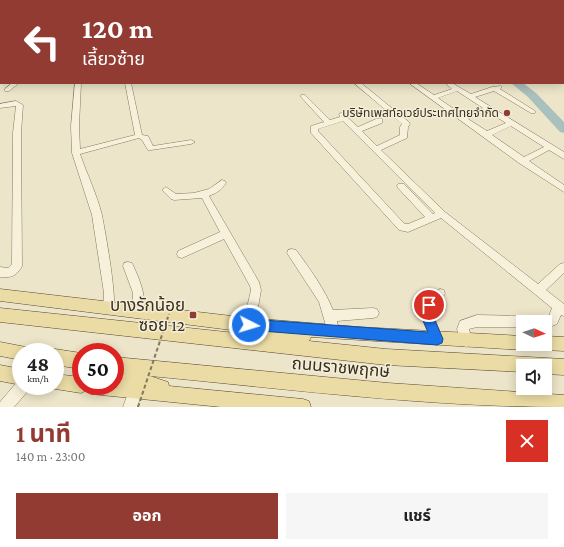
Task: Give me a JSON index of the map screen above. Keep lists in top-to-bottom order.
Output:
{
  "streets": {
    "main road": ["ถนนราชพฤกษ์"]
  },
  "places": {
    "other": ["บริษัทเพสท์อเวย์ประเทศไทยจำกัด"],
    "transit": ["บางรักน้อย ซอย 12"]
  },
  "north": "right",
  "page": {
    "turn": ["120 m", "เลี้ยวซ้าย"],
    "speed": "48 km/h",
    "limit": "50",
    "heading": ["1 นาที", "140 m · 23:00"],
    "buttons": ["ออก", "แชร์"]
  }
}
